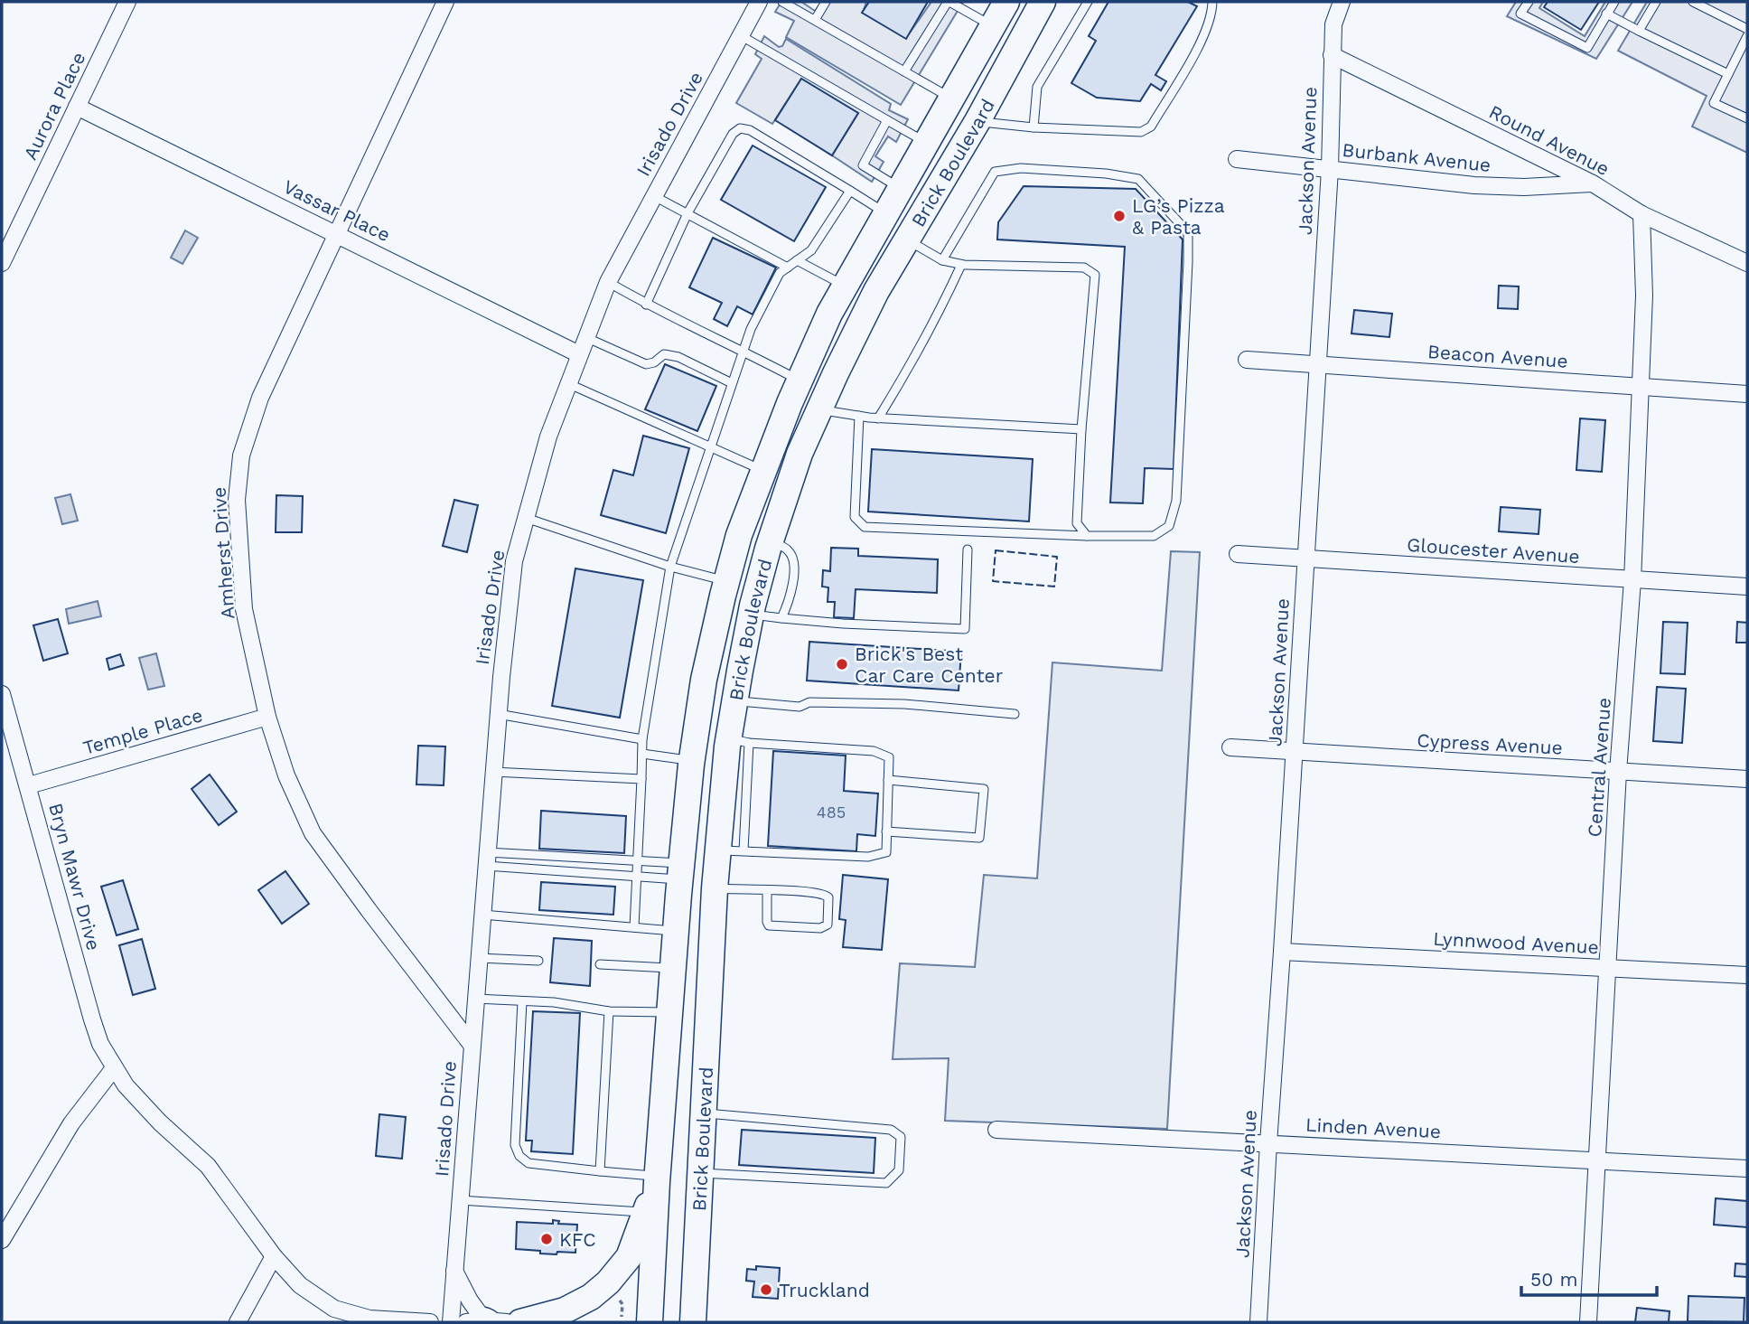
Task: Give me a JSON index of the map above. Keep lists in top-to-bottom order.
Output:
{
  "streets": {
    "main road": ["Brick Boulevard"],
    "street": [
      "Aurora Place",
      "Irisado Drive",
      "Round Avenue",
      "Burbank Avenue",
      "Jackson Avenue",
      "Vassar Place",
      "Beacon Avenue",
      "Gloucester Avenue",
      "Amherst Drive",
      "Temple Place",
      "Cypress Avenue",
      "Central Avenue",
      "Bryn Mawr Drive",
      "Lynnwood Avenue",
      "Linden Avenue"
    ]
  },
  "crossings": [
    ["Aurora Place", "Vassar Place"],
    ["Irisado Drive", "Vassar Place"],
    ["Irisado Drive", "Amherst Drive"],
    ["Round Avenue", "Burbank Avenue"],
    ["Round Avenue", "Jackson Avenue"],
    ["Round Avenue", "Central Avenue"],
    ["Burbank Avenue", "Jackson Avenue"],
    ["Jackson Avenue", "Beacon Avenue"],
    ["Jackson Avenue", "Gloucester Avenue"],
    ["Jackson Avenue", "Cypress Avenue"],
    ["Jackson Avenue", "Lynnwood Avenue"],
    ["Jackson Avenue", "Linden Avenue"],
    ["Vassar Place", "Amherst Drive"],
    ["Beacon Avenue", "Central Avenue"],
    ["Gloucester Avenue", "Central Avenue"],
    ["Amherst Drive", "Temple Place"],
    ["Temple Place", "Bryn Mawr Drive"],
    ["Cypress Avenue", "Central Avenue"],
    ["Central Avenue", "Lynnwood Avenue"],
    ["Central Avenue", "Linden Avenue"]
  ],
  "places": [
    "LG’s Pizza & Pasta",
    "Brick's Best Car Care Center",
    "KFC",
    "Truckland"
  ],
  "house_numbers": ["485"],
  "scale_bar": "50 m"
}
